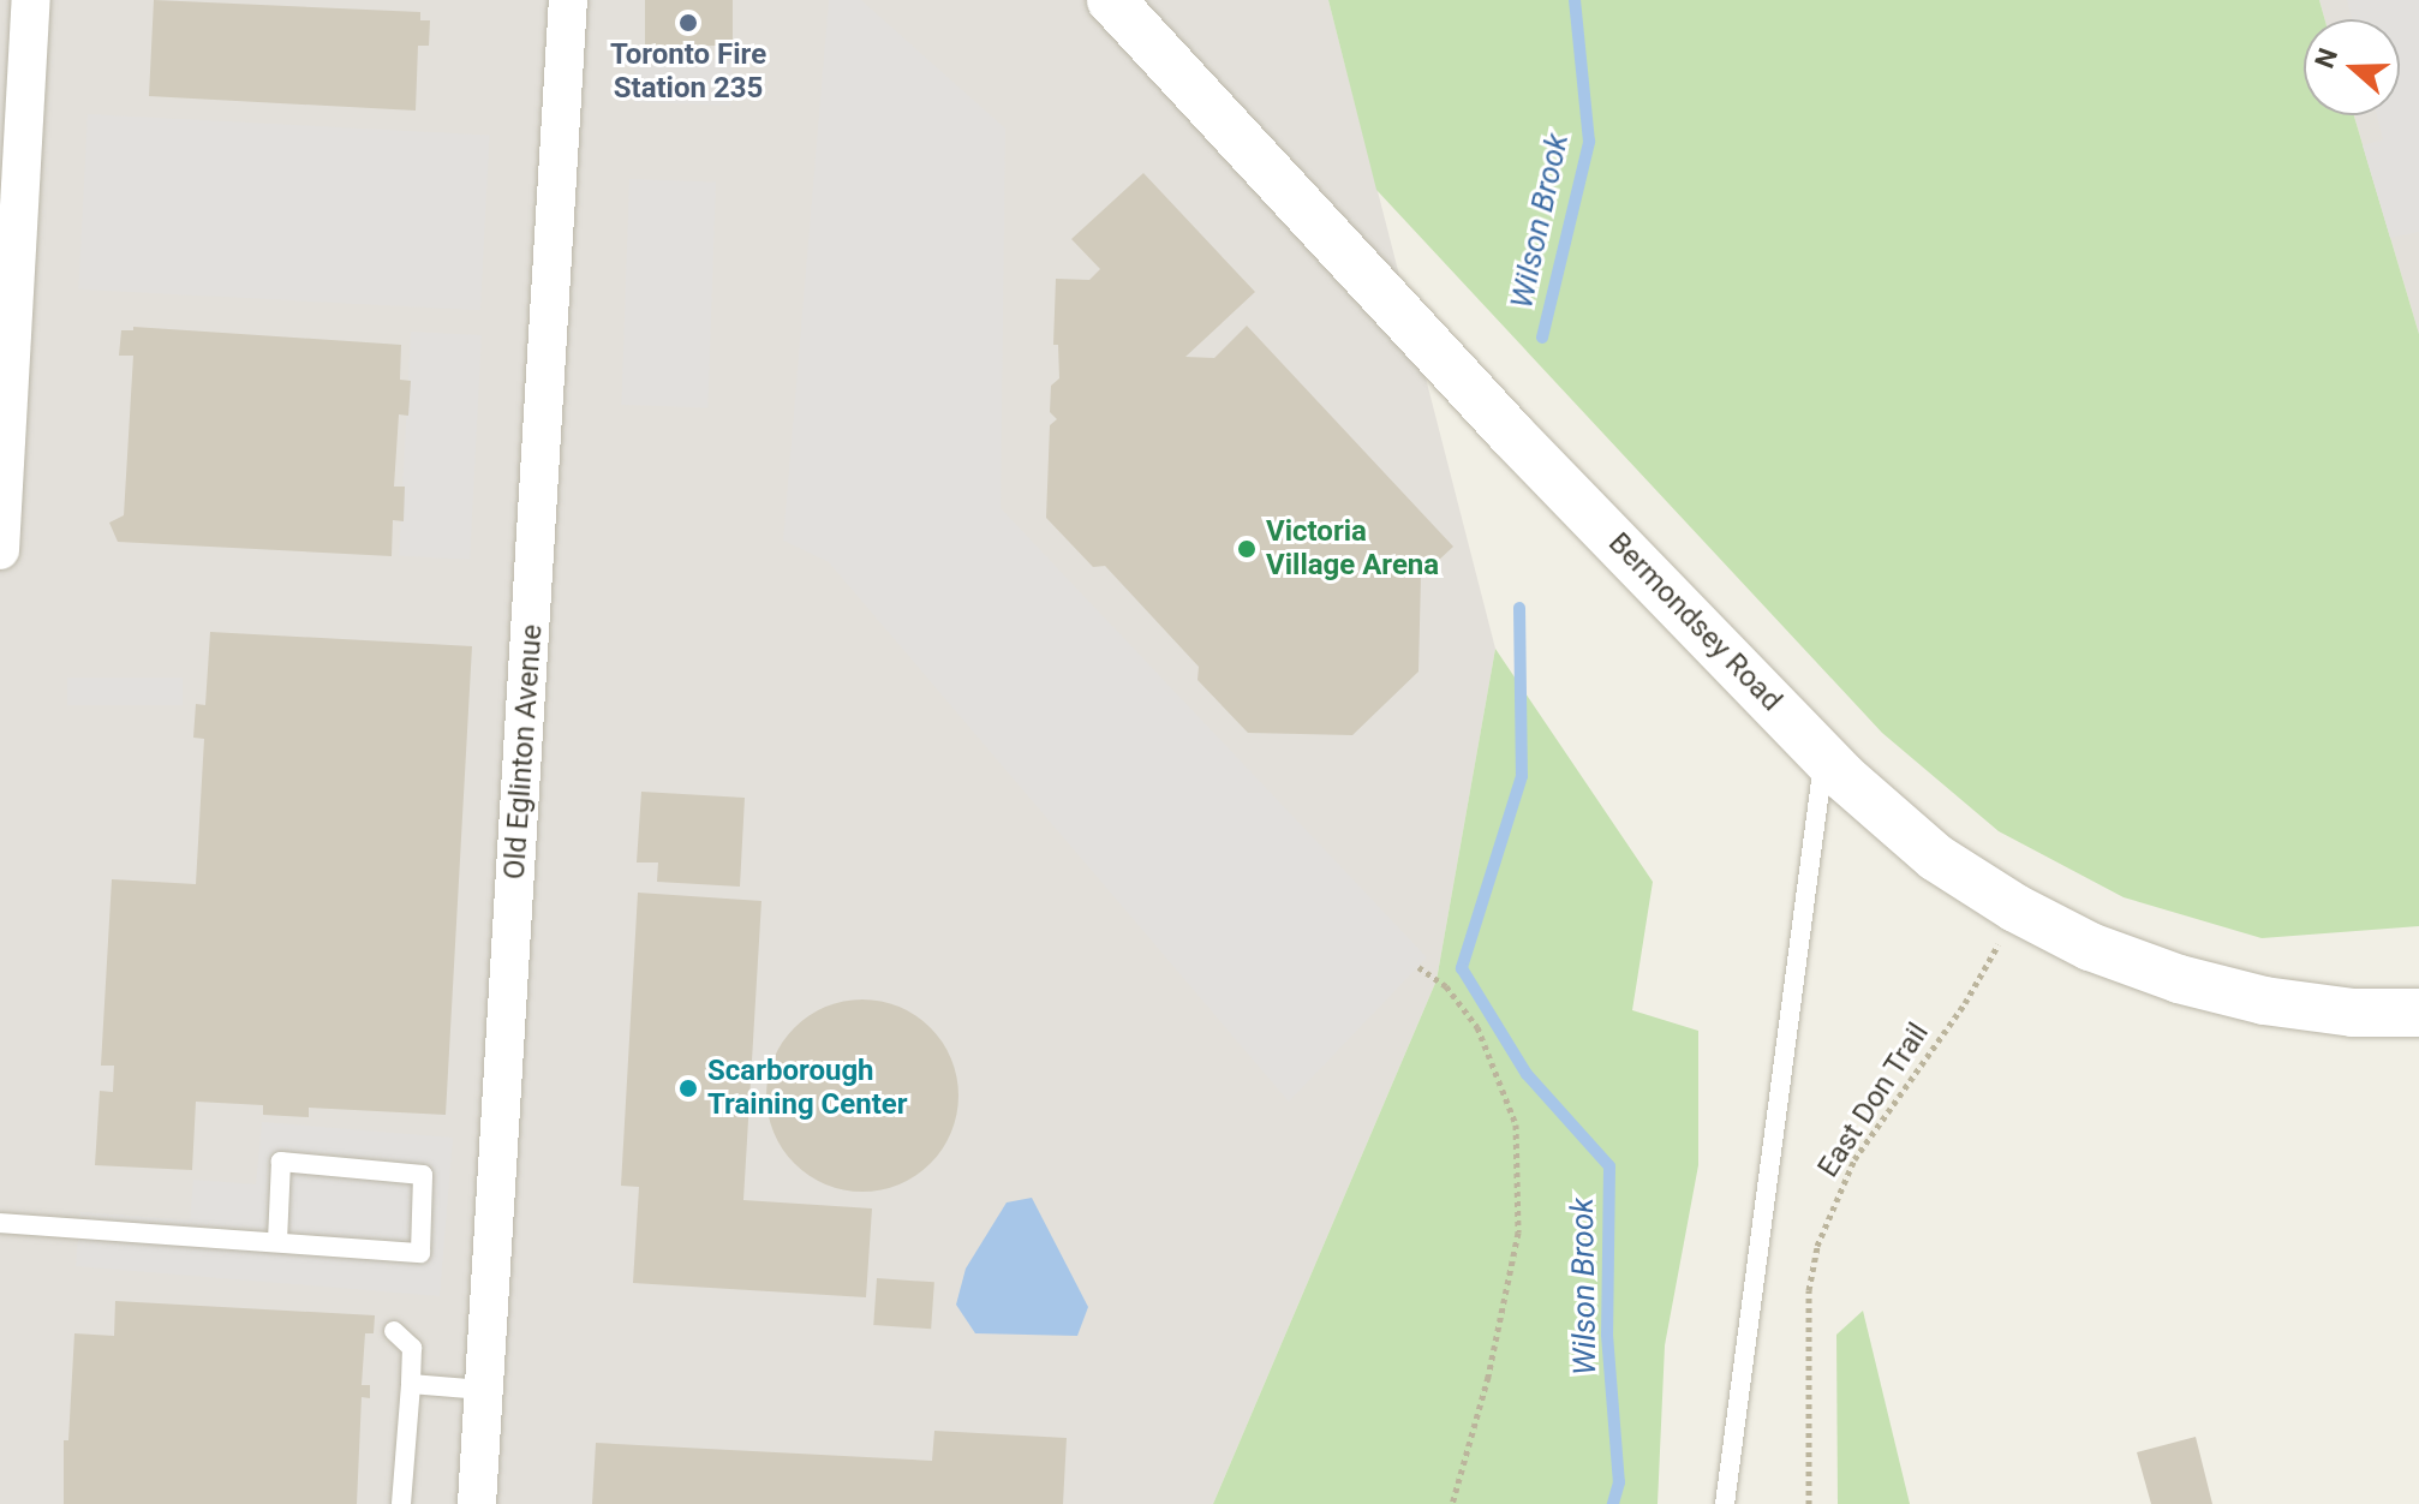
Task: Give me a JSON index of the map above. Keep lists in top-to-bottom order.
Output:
{
  "streets": {
    "street": ["Bermondsey Road", "Old Eglinton Avenue"],
    "path": ["East Don Trail"]
  },
  "crossings": [
    ["Bermondsey Road", "East Don Trail"]
  ],
  "water": ["Wilson Brook"],
  "places": ["Toronto Fire Station 235", "Victoria Village Arena", "Scarborough Training Center"],
  "north": "left"
}
